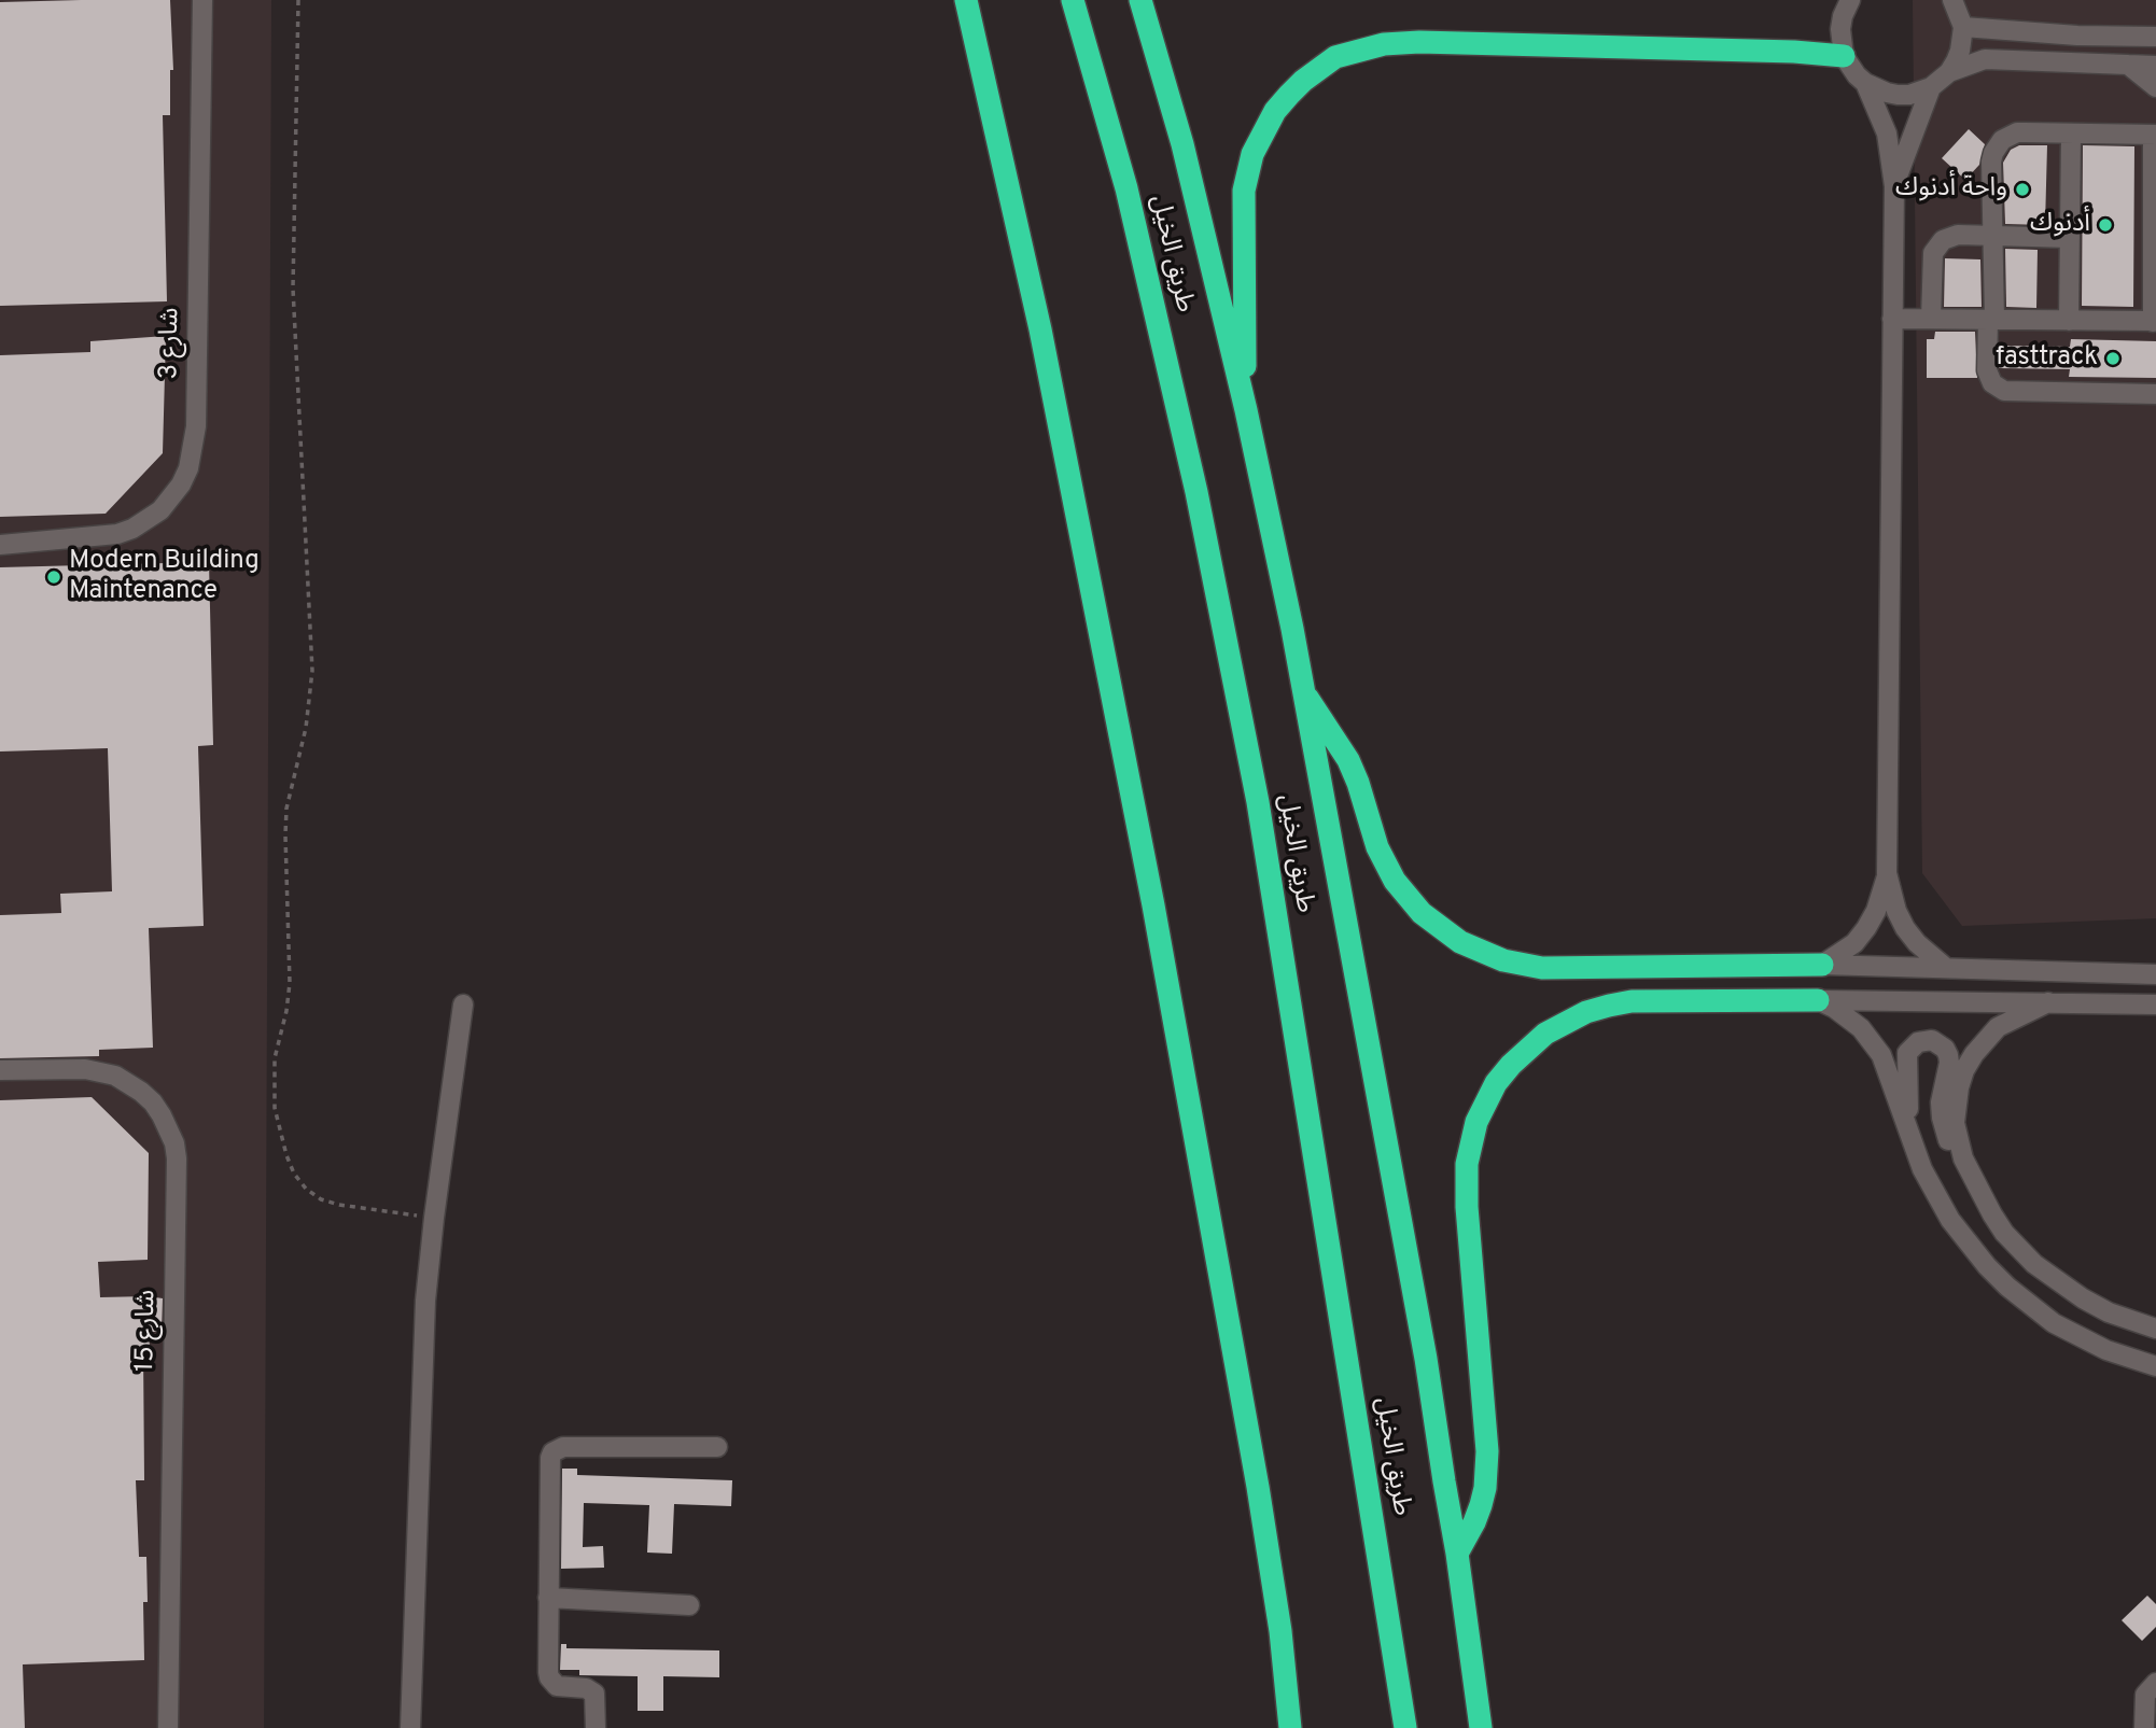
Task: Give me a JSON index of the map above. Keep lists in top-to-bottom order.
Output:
{
  "streets": {
    "highway": ["طريق الخيل"],
    "street": ["شارع 3", "شارع 15"]
  },
  "places": [
    "واحة أدنوك",
    "أدنوك",
    "fasttrack",
    "Modern Building Maintenance"
  ]
}
